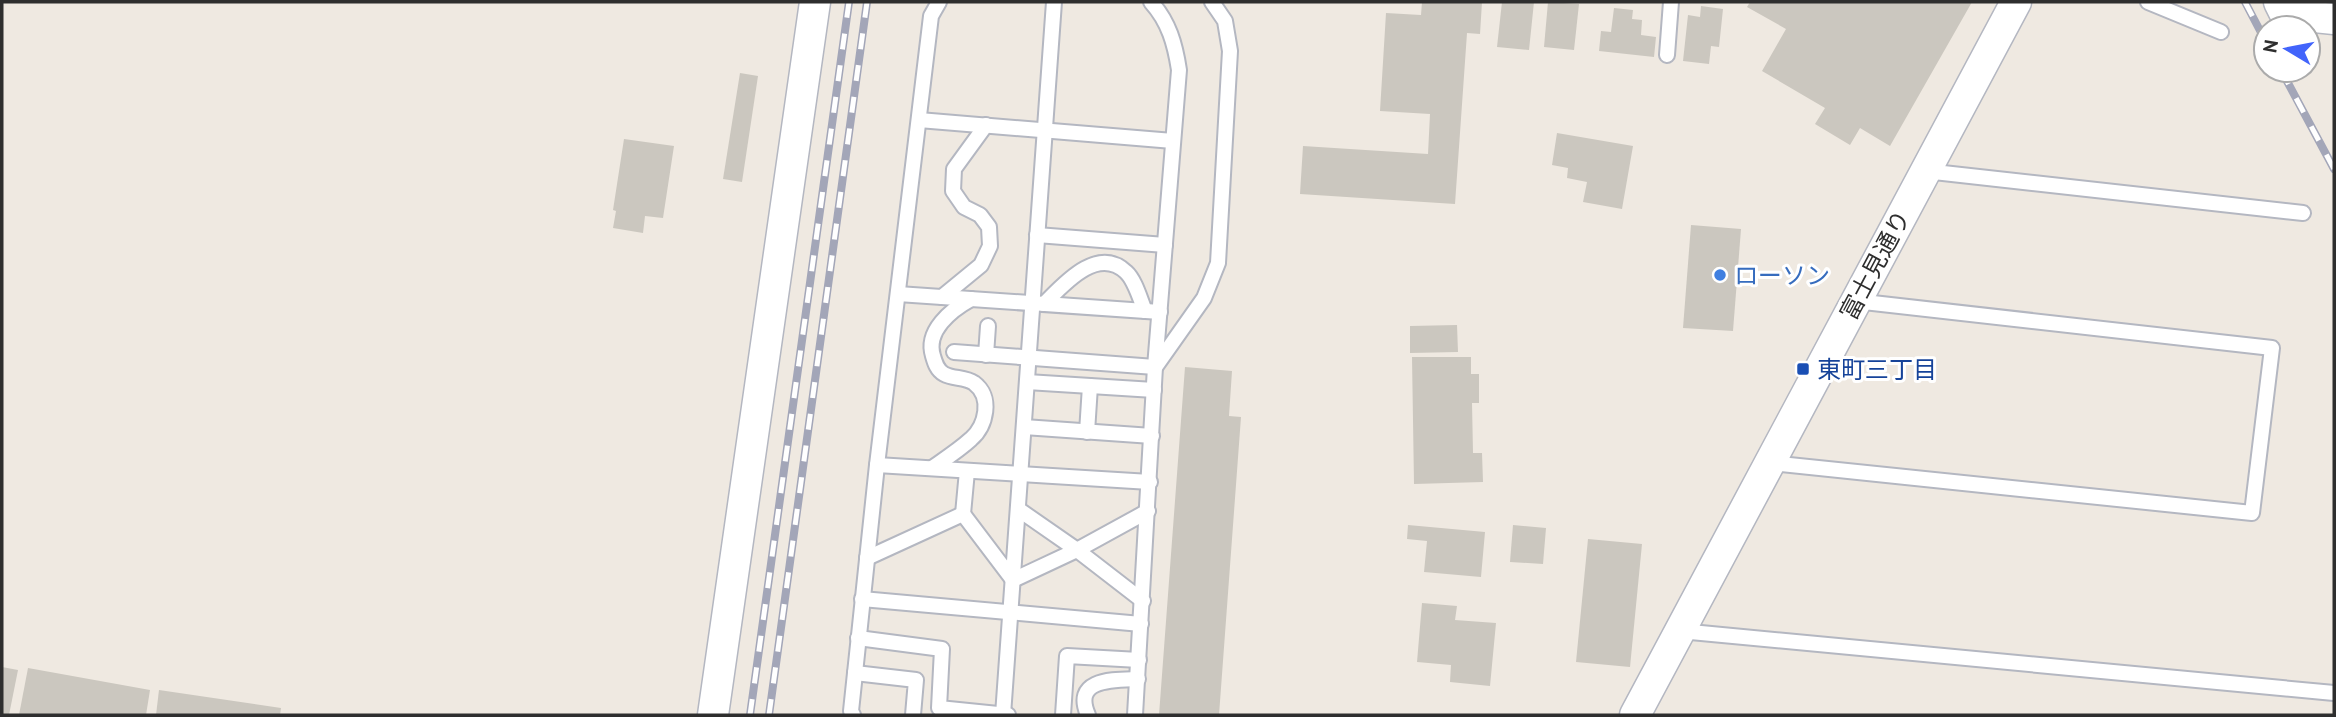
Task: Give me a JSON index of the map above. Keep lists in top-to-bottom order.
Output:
{
  "streets": {
    "street": ["富士見通り"]
  },
  "places": {
    "other": ["ローソン"],
    "transit": ["東町三丁目"]
  },
  "north": "left"
}
